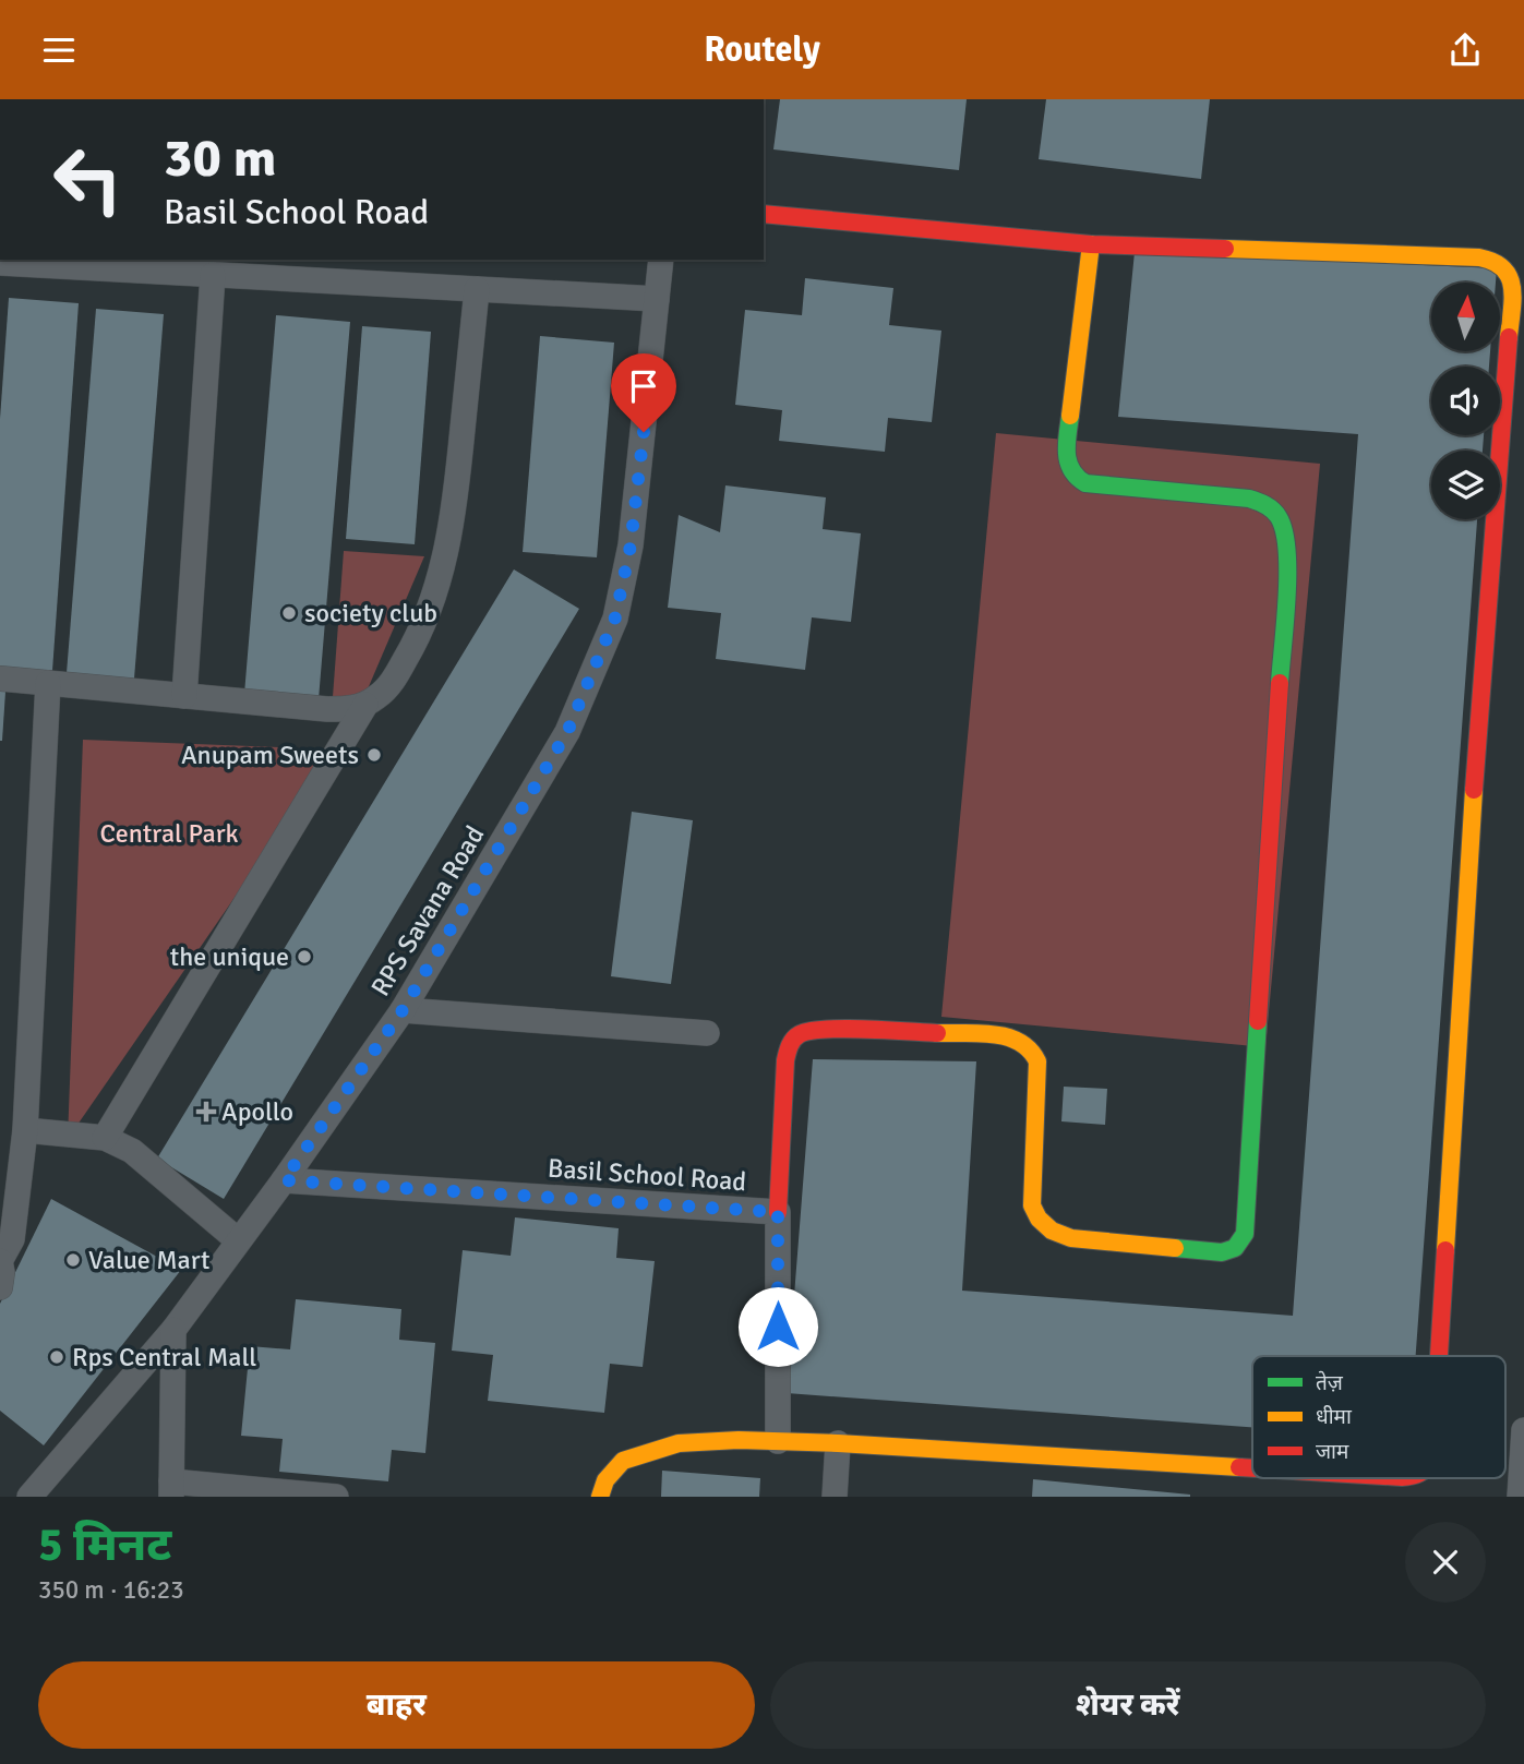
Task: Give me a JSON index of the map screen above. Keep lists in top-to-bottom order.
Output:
{
  "streets": {
    "street": ["RPS Savana Road", "Basil School Road"]
  },
  "crossings": [
    ["RPS Savana Road", "Basil School Road"]
  ],
  "parks": ["Central Park"],
  "places": {
    "other": [
      "society club",
      "Anupam Sweets",
      "the unique",
      "Value Mart",
      "Rps Central Mall"
    ],
    "health": ["Apollo"]
  },
  "legend": ["तेज़", "धीमा", "जाम"],
  "north": "top",
  "page": {
    "header": "Routely",
    "turn": ["30 m", "Basil School Road"],
    "heading": ["5 मिनट", "350 m · 16:23"],
    "buttons": ["बाहर", "शेयर करें"]
  }
}
